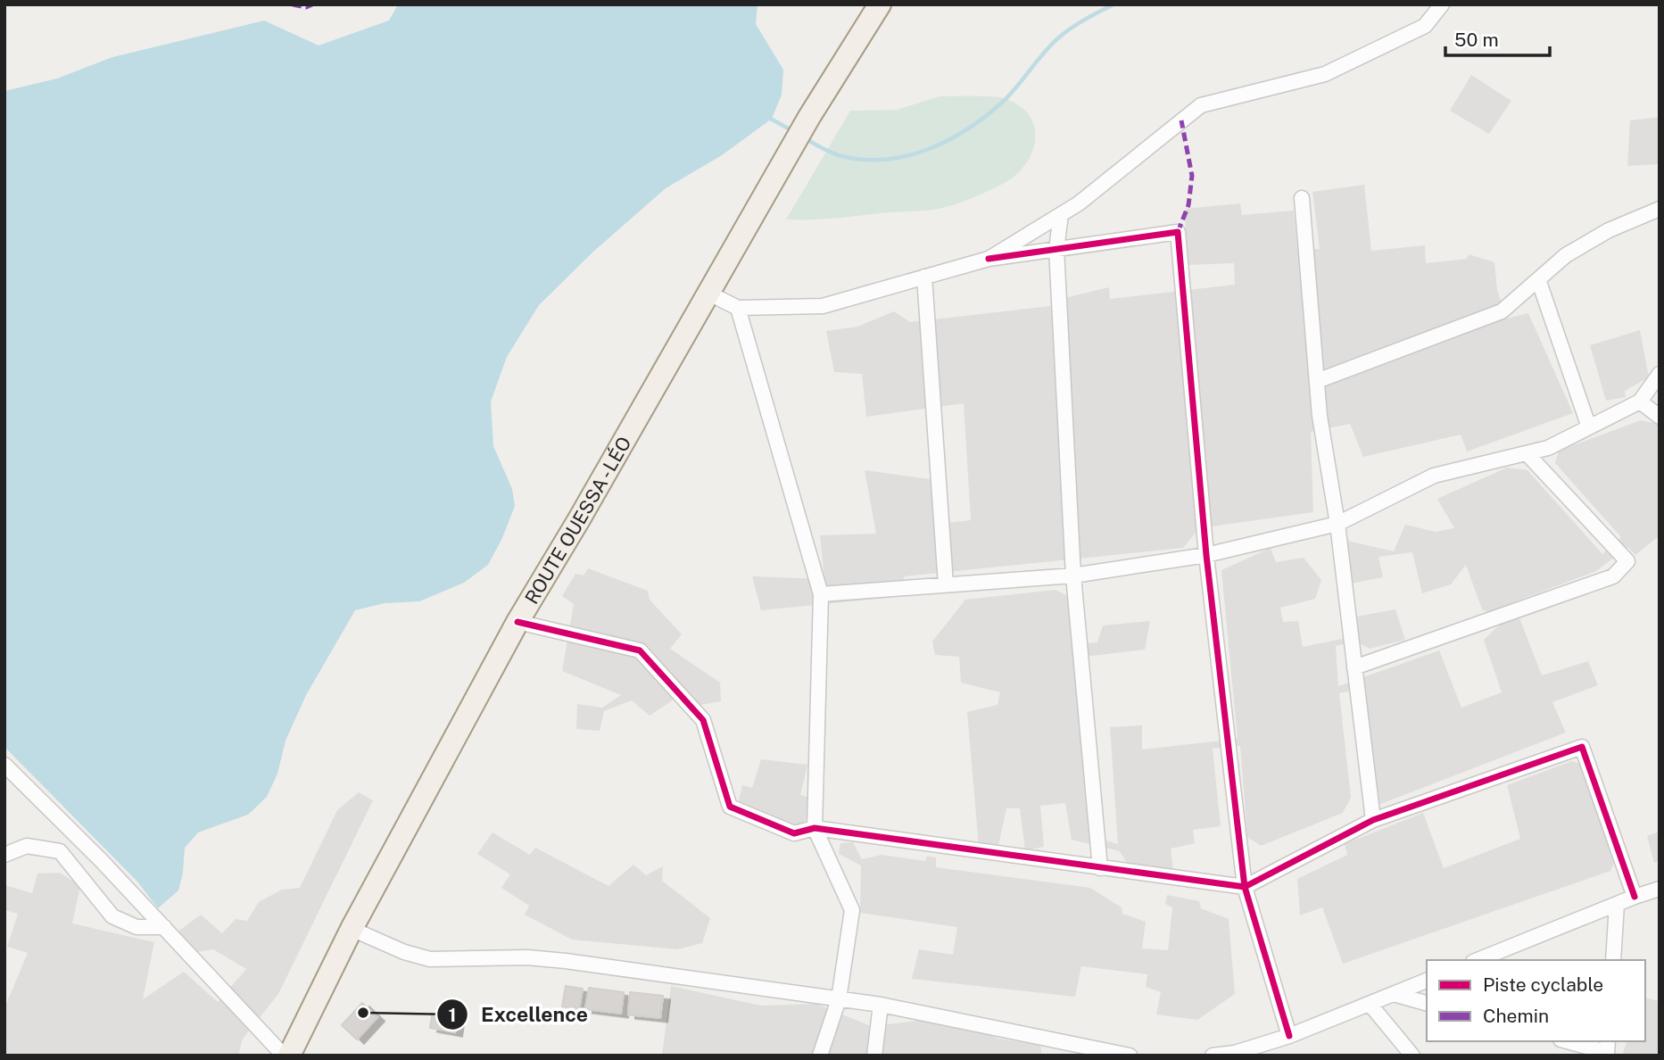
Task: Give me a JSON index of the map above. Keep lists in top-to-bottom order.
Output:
{
  "streets": {
    "main road": ["ROUTE OUESSA - LÉO"]
  },
  "places": ["Excellence"],
  "legend": ["Piste cyclable", "Chemin"],
  "scale_bar": "50 m"
}
